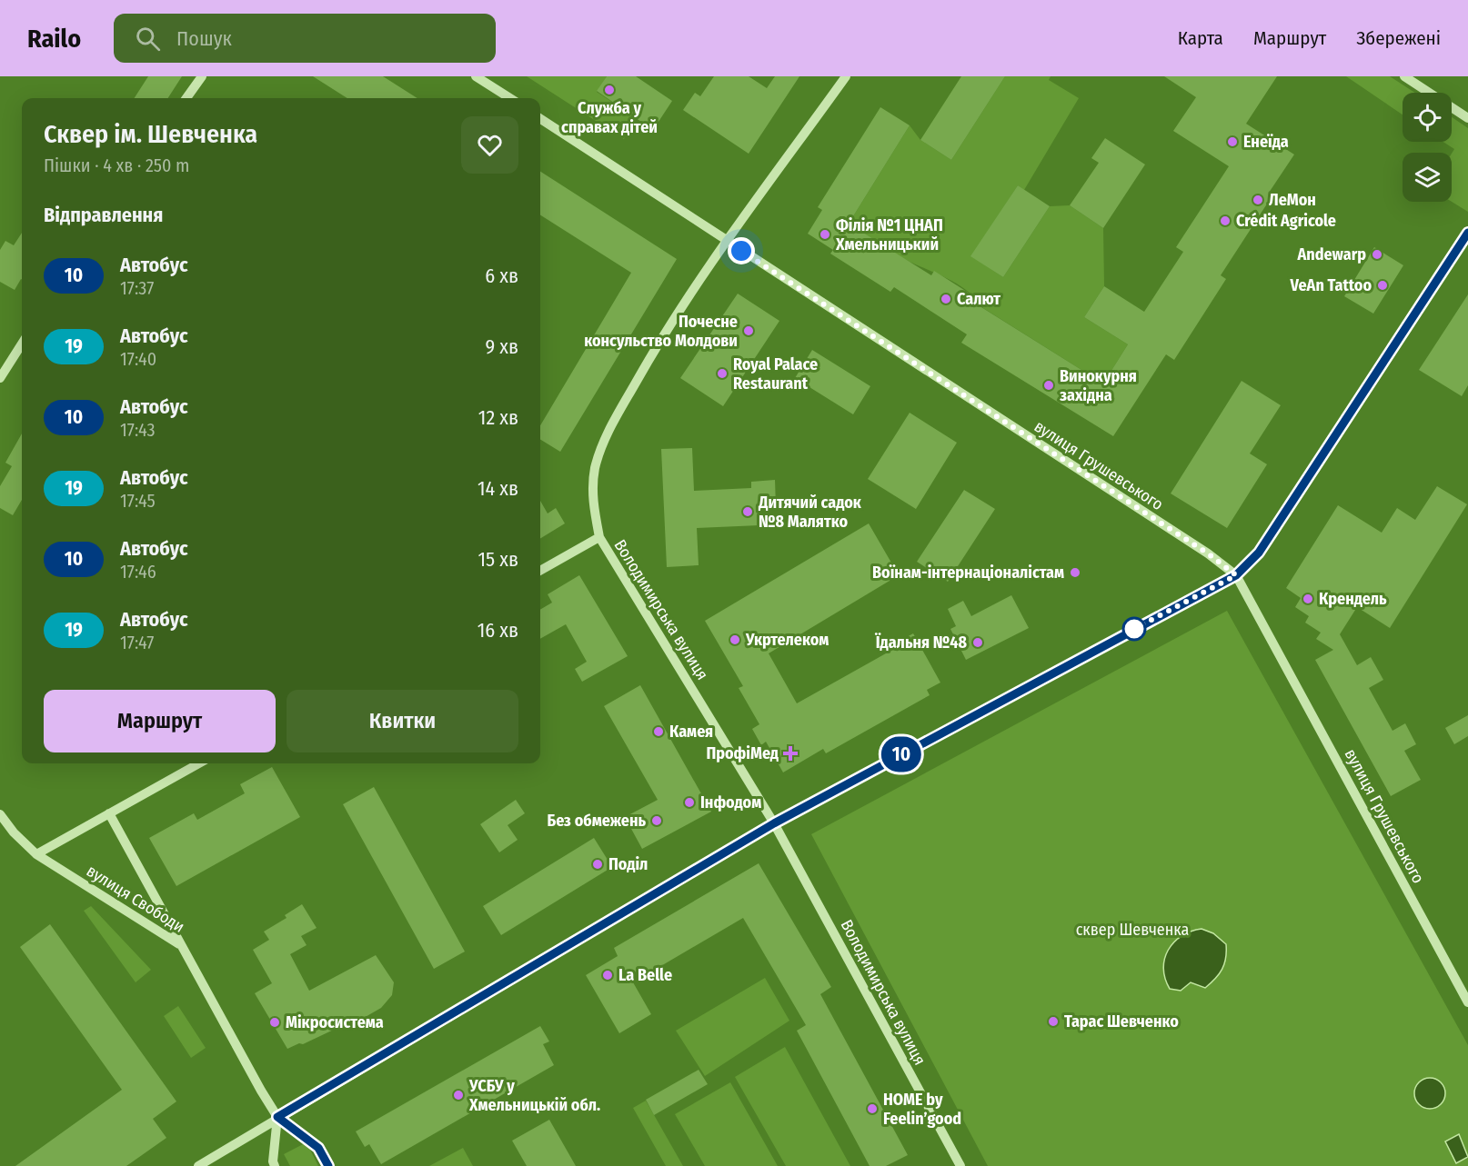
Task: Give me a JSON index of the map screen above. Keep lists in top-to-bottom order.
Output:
{
  "streets": {
    "street": ["вулиця Грушевського", "Володимирська вулиця", "вулиця Свободи"]
  },
  "crossings": [
    ["вулиця Грушевського", "Володимирська вулиця"]
  ],
  "parks": ["сквер Шевченка"],
  "places": {
    "other": [
      "Служба у справах дітей",
      "Енеїда",
      "ЛеМон",
      "Crédit Agricole",
      "Філія №1 ЦНАП Хмельницький",
      "Andewarp",
      "VeAn Tattoo",
      "Салют",
      "Почесне консульство Молдови",
      "Royal Palace Restaurant",
      "Винокурня західна",
      "Дитячий садок №8 Малятко",
      "Воїнам-інтернаціоналістам",
      "Крендель",
      "Укртелеком",
      "Їдальня №48",
      "Камея",
      "Інфодом",
      "Без обмежень",
      "Поділ",
      "La Belle",
      "Тарас Шевченко",
      "Мікросистема",
      "УСБУ у Хмельницькій обл.",
      "HOME by Feelin’good"
    ],
    "health": ["ПрофіМед"]
  },
  "lines": ["bus line 10"],
  "page": {
    "header": "Railo",
    "search": "Пошук",
    "nav": ["Карта", "Маршрут", "Збережені"],
    "on_map": "10",
    "heading": [
      ["Сквер ім. Шевченка", "Пішки · 4 хв · 250 m"],
      "Відправлення"
    ],
    "list": [
      {
        "mark": "10",
        "name": "Автобус",
        "note": "17:37",
        "value": "6 хв"
      },
      {
        "mark": "19",
        "name": "Автобус",
        "note": "17:40",
        "value": "9 хв"
      },
      {
        "mark": "10",
        "name": "Автобус",
        "note": "17:43",
        "value": "12 хв"
      },
      {
        "mark": "19",
        "name": "Автобус",
        "note": "17:45",
        "value": "14 хв"
      },
      {
        "mark": "10",
        "name": "Автобус",
        "note": "17:46",
        "value": "15 хв"
      },
      {
        "mark": "19",
        "name": "Автобус",
        "note": "17:47",
        "value": "16 хв"
      }
    ],
    "buttons": ["Маршрут", "Квитки"]
  }
}
